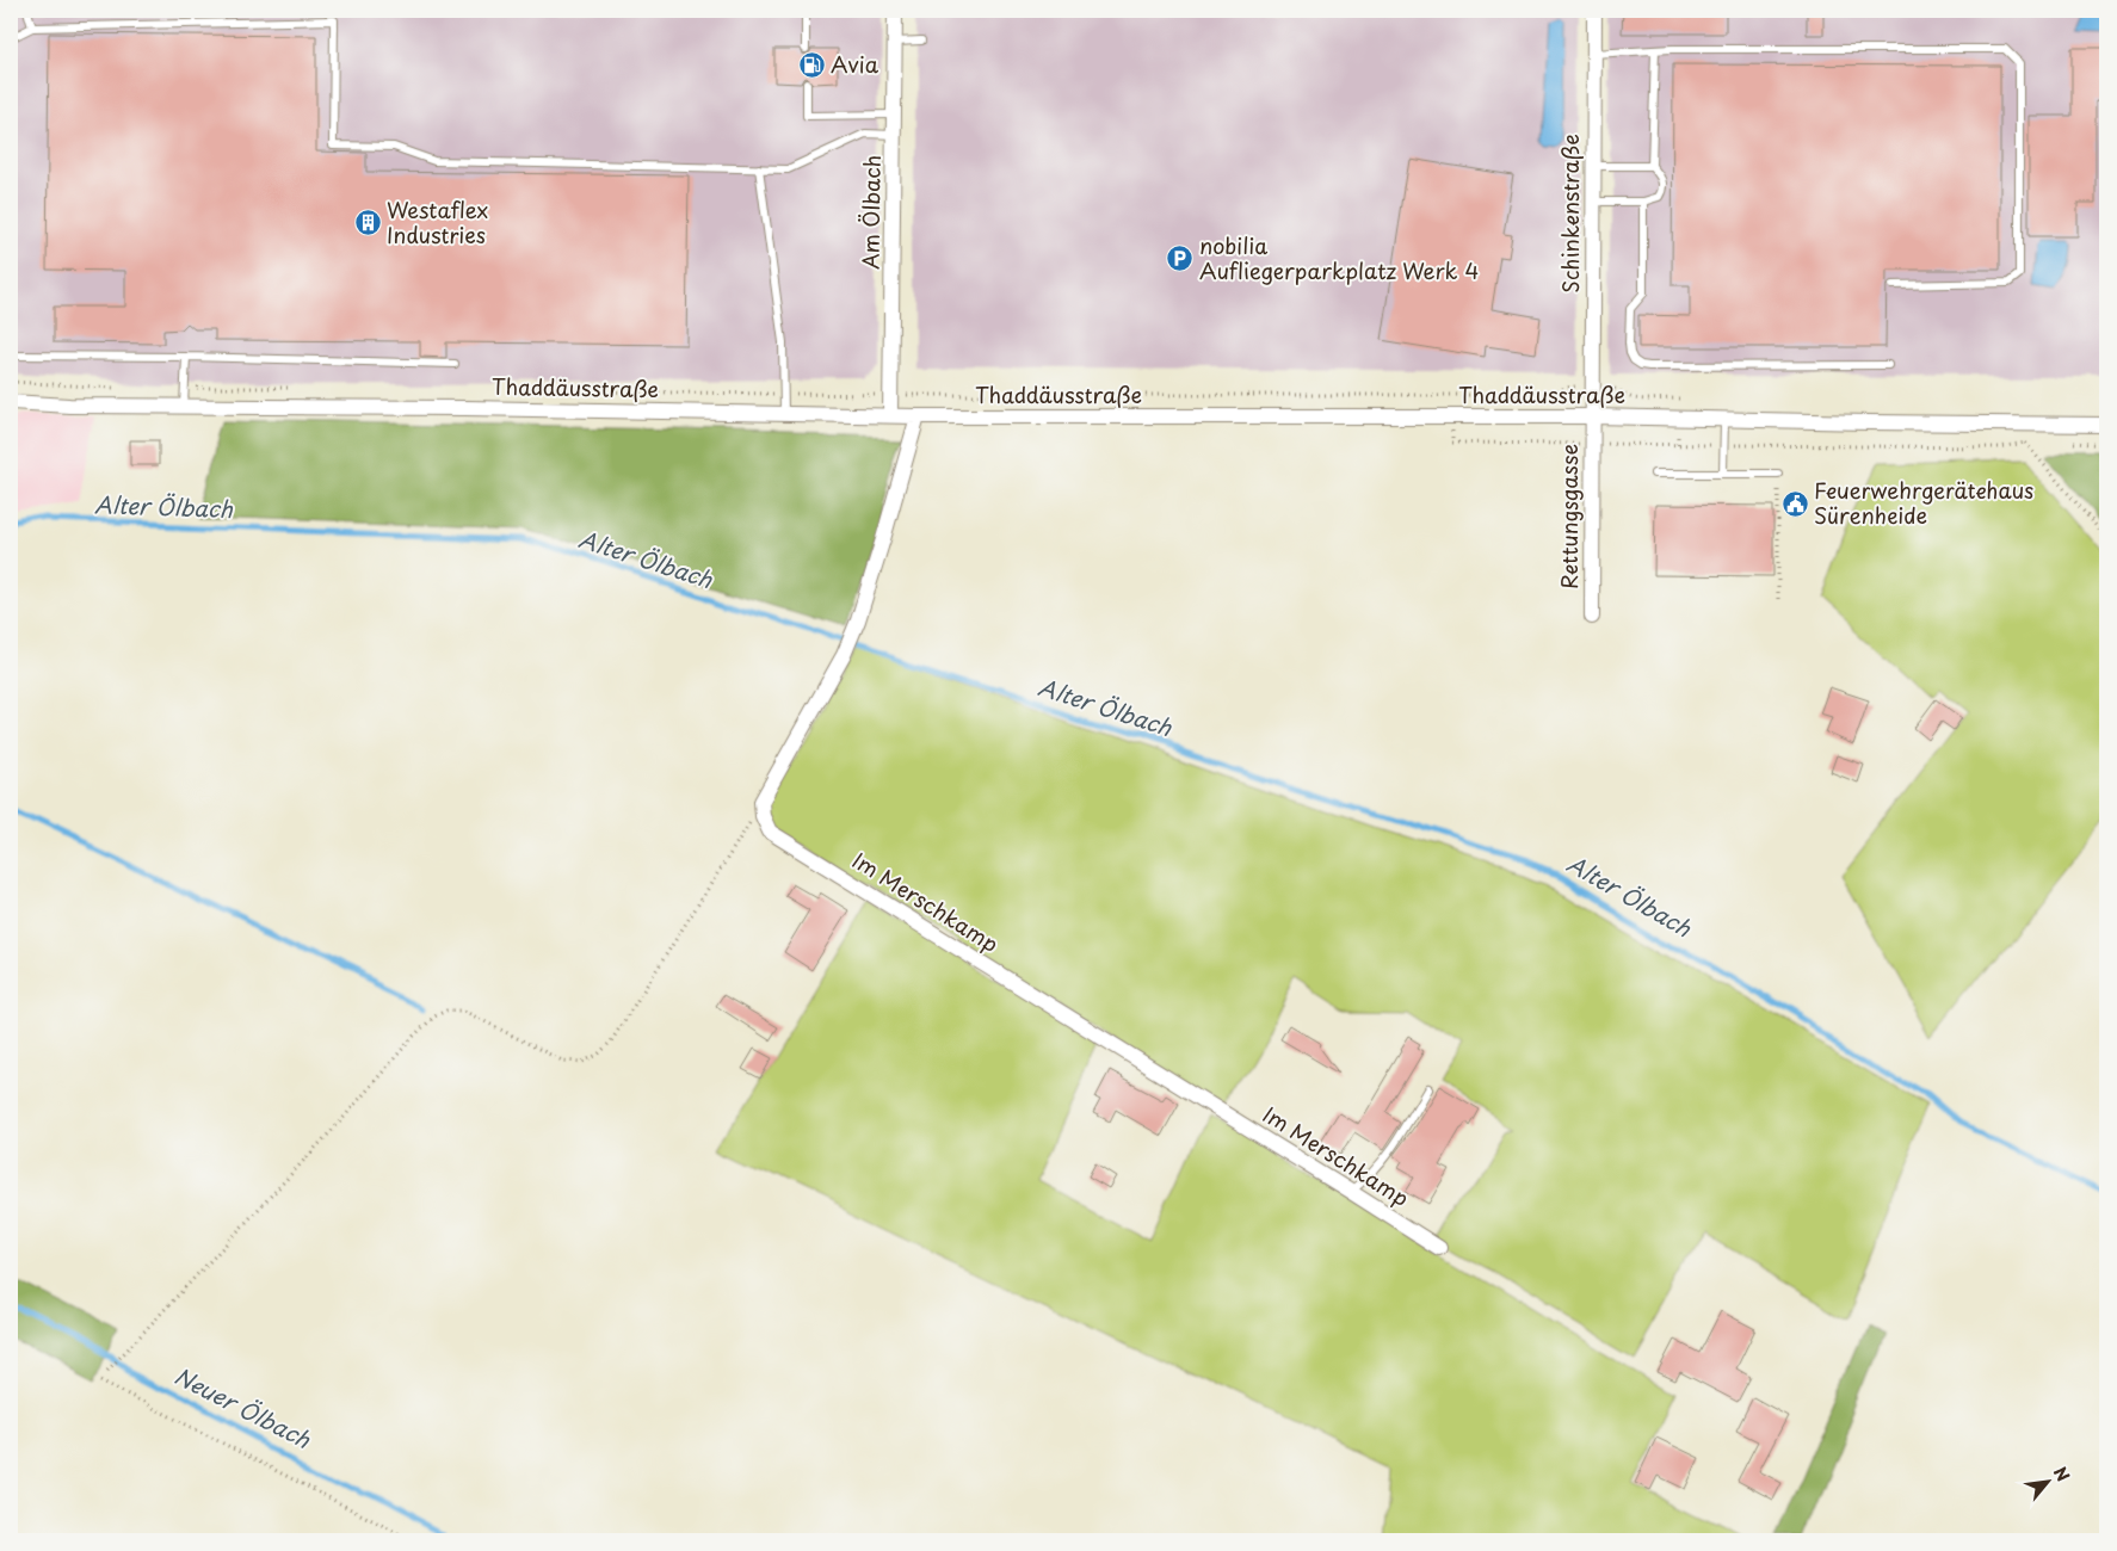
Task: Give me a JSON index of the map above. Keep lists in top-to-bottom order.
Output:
{
  "streets": {
    "street": [
      "Am Ölbach",
      "Schinkenstraße",
      "Thaddäusstraße",
      "Rettungsgasse",
      "Im Merschkamp"
    ]
  },
  "crossings": [
    ["Am Ölbach", "Thaddäusstraße"],
    ["Schinkenstraße", "Thaddäusstraße"],
    ["Schinkenstraße", "Rettungsgasse"],
    ["Thaddäusstraße", "Rettungsgasse"]
  ],
  "water": ["Alter Ölbach", "Neuer Ölbach"],
  "places": {
    "fuel station": ["Avia"],
    "building": ["Westaflex Industries"],
    "parking": ["nobilia Aufliegerparkplatz Werk 4"],
    "public building": ["Feuerwehrgerätehaus Sürenheide"]
  },
  "north": "top right"
}
